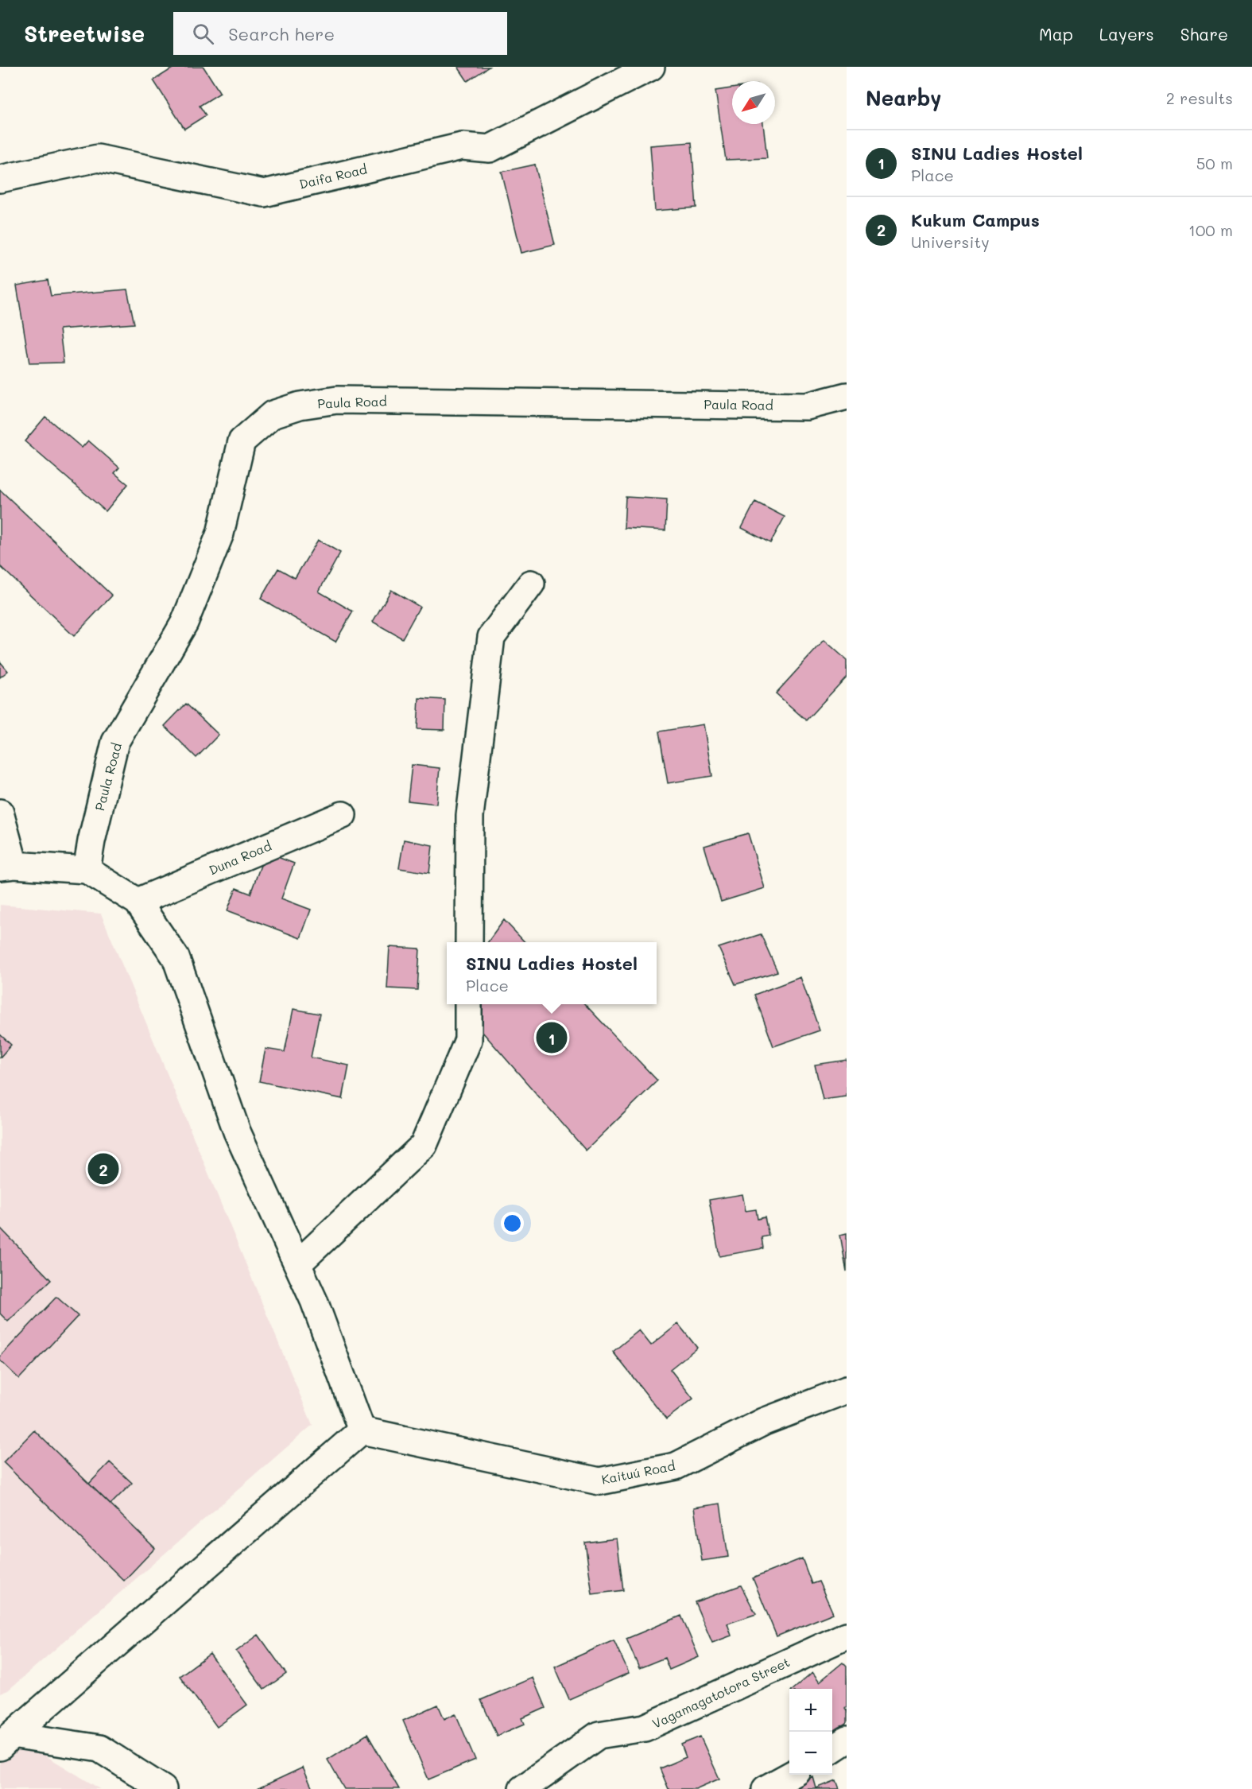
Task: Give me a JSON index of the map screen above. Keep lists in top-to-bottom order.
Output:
{
  "streets": {
    "street": [
      "Daifa Road",
      "Paula Road",
      "Duna Road",
      "Kaituú Road",
      "Vagamagatotora Street"
    ]
  },
  "north": "bottom left",
  "page": {
    "header": "Streetwise",
    "search": "Search here",
    "nav": ["Map", "Layers", "Share"],
    "heading": ["Nearby", "2 results"],
    "list": [
      {
        "mark": "1",
        "name": "SINU Ladies Hostel",
        "note": "Place",
        "value": "50 m"
      },
      {
        "mark": "2",
        "name": "Kukum Campus",
        "note": "University",
        "value": "100 m"
      }
    ],
    "popup": ["SINU Ladies Hostel", "Place"],
    "pins": ["1", "2"],
    "map_buttons": ["+", "−"]
  }
}
